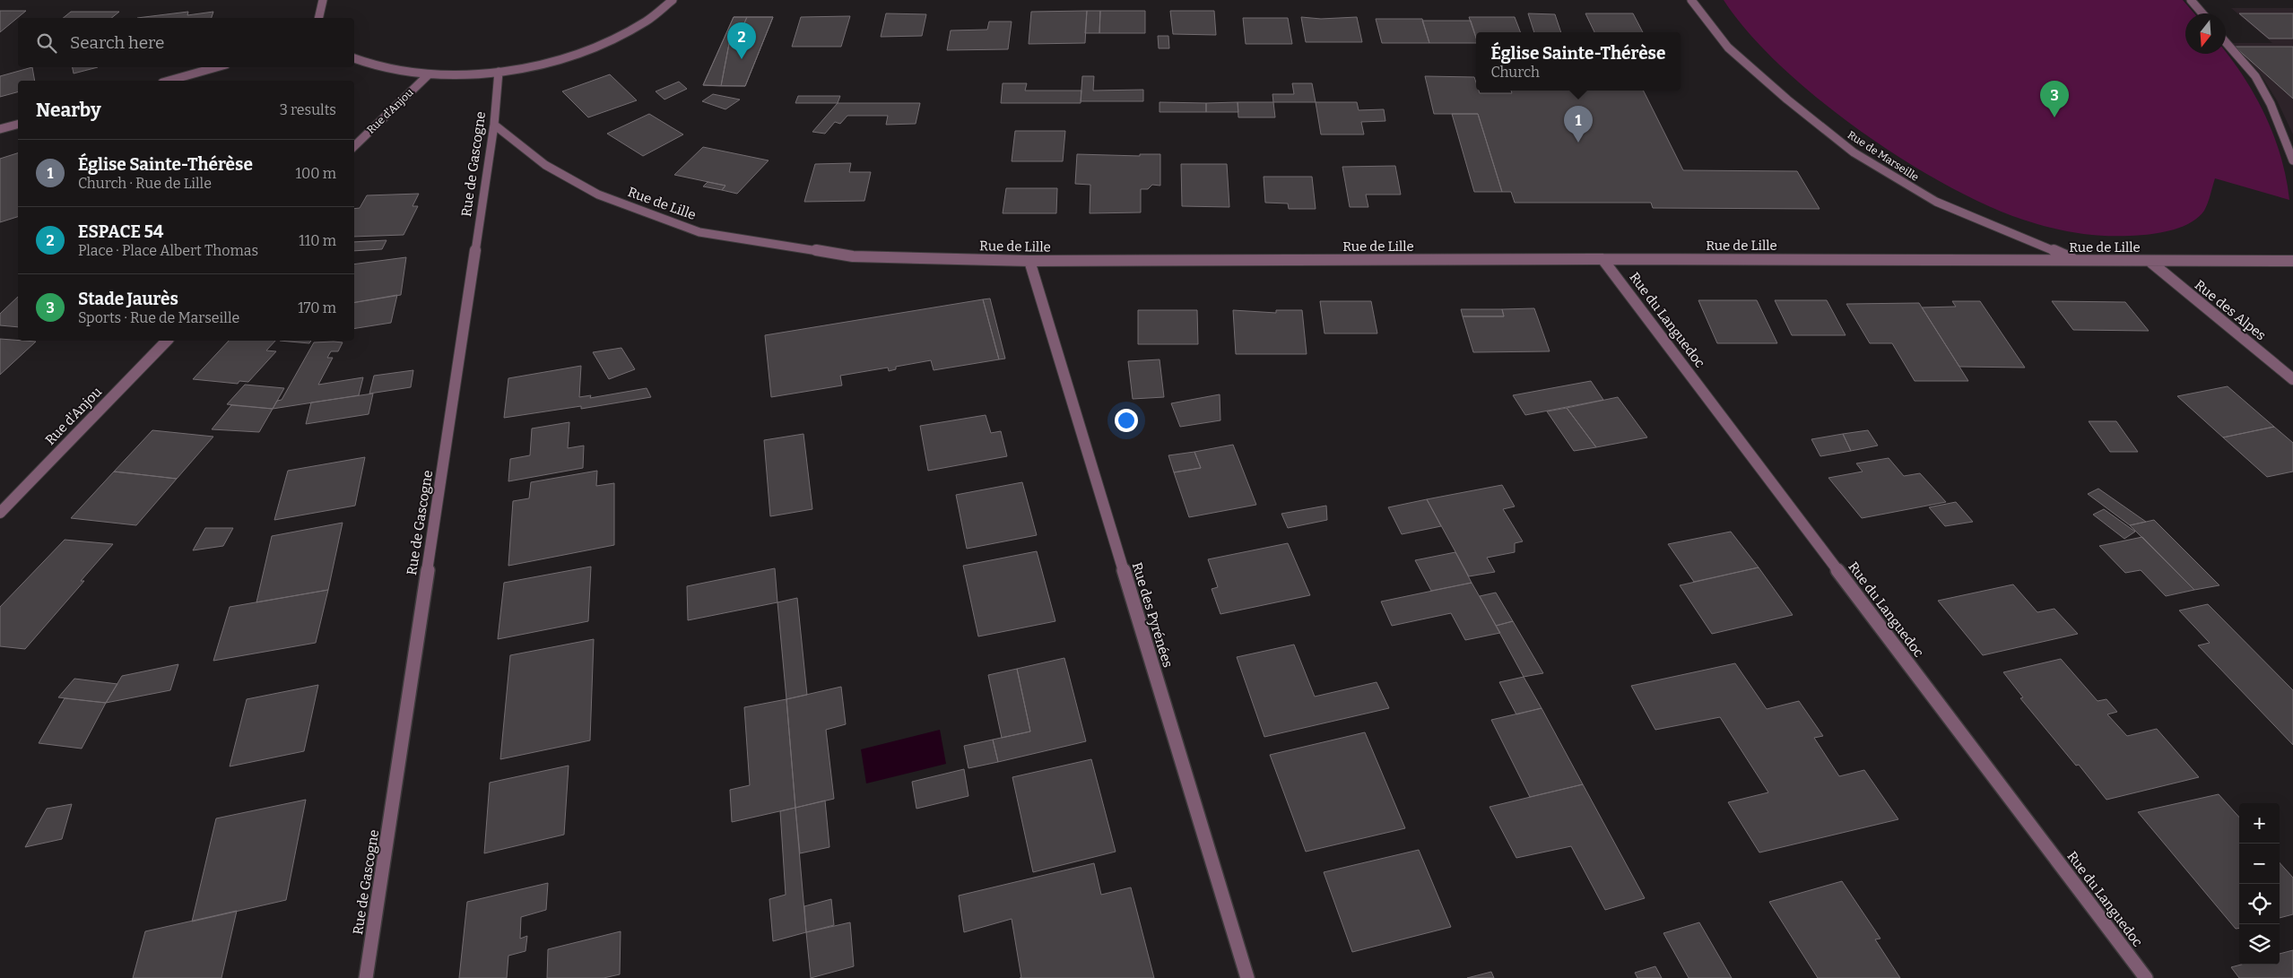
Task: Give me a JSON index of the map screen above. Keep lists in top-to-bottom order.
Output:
{
  "streets": {
    "street": [
      "Rue d'Anjou",
      "Rue de Marseille",
      "Rue de Gascogne",
      "Rue de Lille",
      "Rue des Alpes",
      "Rue du Languedoc",
      "Rue des Pyrénées"
    ]
  },
  "crossings": [
    ["Rue de Marseille", "Rue de Lille"],
    ["Rue de Gascogne", "Rue de Lille"],
    ["Rue de Lille", "Rue des Alpes"],
    ["Rue de Lille", "Rue du Languedoc"],
    ["Rue de Lille", "Rue des Pyrénées"]
  ],
  "north": "bottom",
  "page": {
    "search": "Search here",
    "pins": ["2", "3", "1"],
    "popup": ["Église Sainte-Thérèse", "Church"],
    "heading": ["Nearby", "3 results"],
    "list": [
      {
        "mark": "1",
        "name": "Église Sainte-Thérèse",
        "note": "Church · Rue de Lille",
        "value": "100 m"
      },
      {
        "mark": "2",
        "name": "ESPACE 54",
        "note": "Place · Place Albert Thomas",
        "value": "110 m"
      },
      {
        "mark": "3",
        "name": "Stade Jaurès",
        "note": "Sports · Rue de Marseille",
        "value": "170 m"
      }
    ],
    "map_buttons": ["+", "−"]
  }
}
